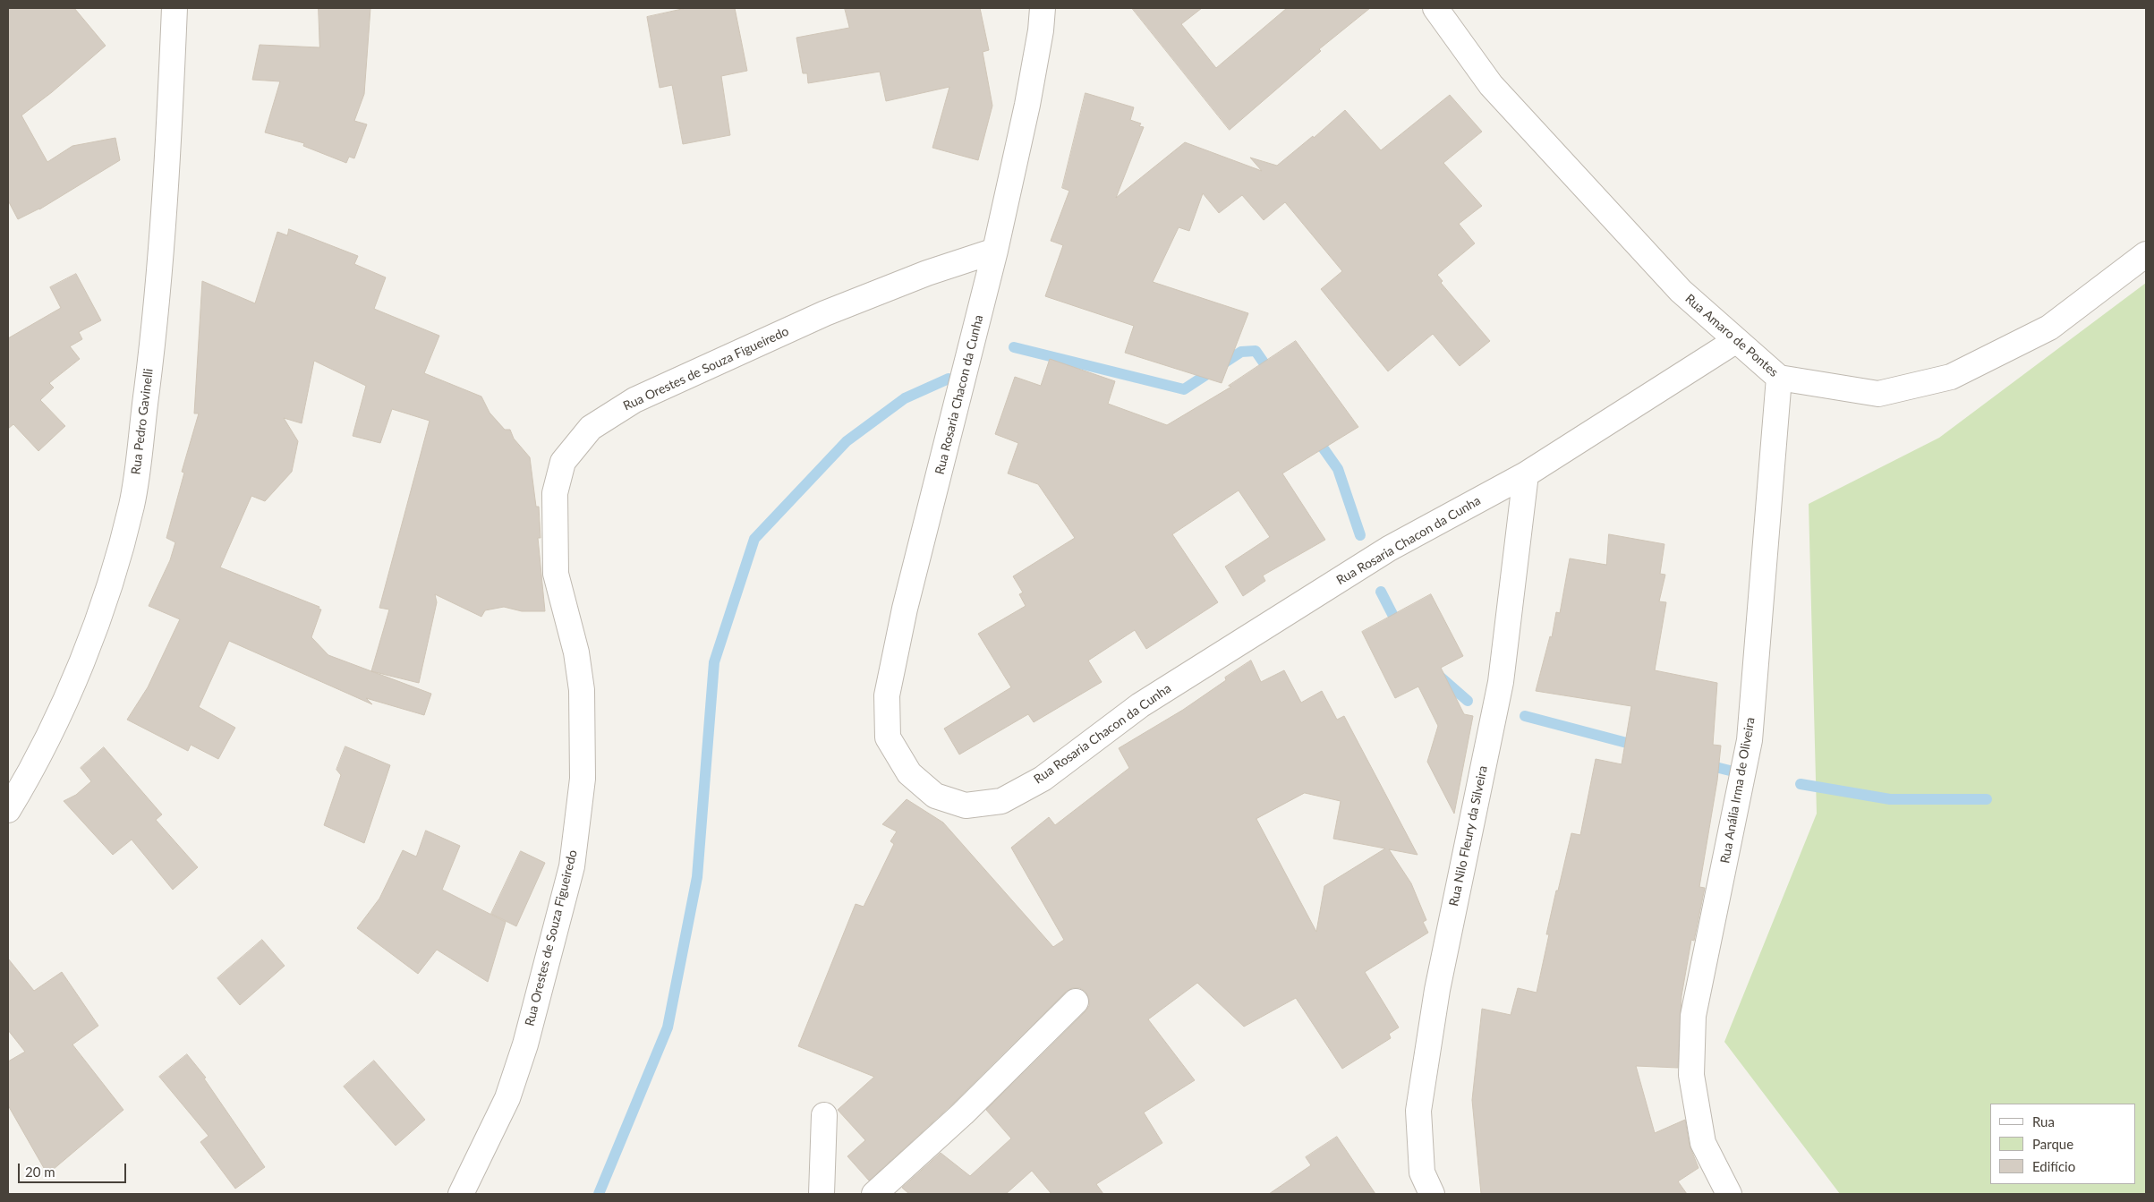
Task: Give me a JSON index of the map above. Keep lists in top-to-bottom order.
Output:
{
  "streets": {
    "street": [
      "Rua Amaro de Pontes",
      "Rua Orestes de Souza Figueiredo",
      "Rua Rosaria Chacon da Cunha",
      "Rua Pedro Gavinelli",
      "Rua Anália Irma de Oliveira",
      "Rua Nilo Fleury da Silveira"
    ]
  },
  "crossings": [
    ["Rua Amaro de Pontes", "Rua Rosaria Chacon da Cunha"],
    ["Rua Amaro de Pontes", "Rua Anália Irma de Oliveira"],
    ["Rua Orestes de Souza Figueiredo", "Rua Rosaria Chacon da Cunha"],
    ["Rua Rosaria Chacon da Cunha", "Rua Nilo Fleury da Silveira"]
  ],
  "legend": ["Rua", "Parque", "Edifício"],
  "scale_bar": "20 m"
}
